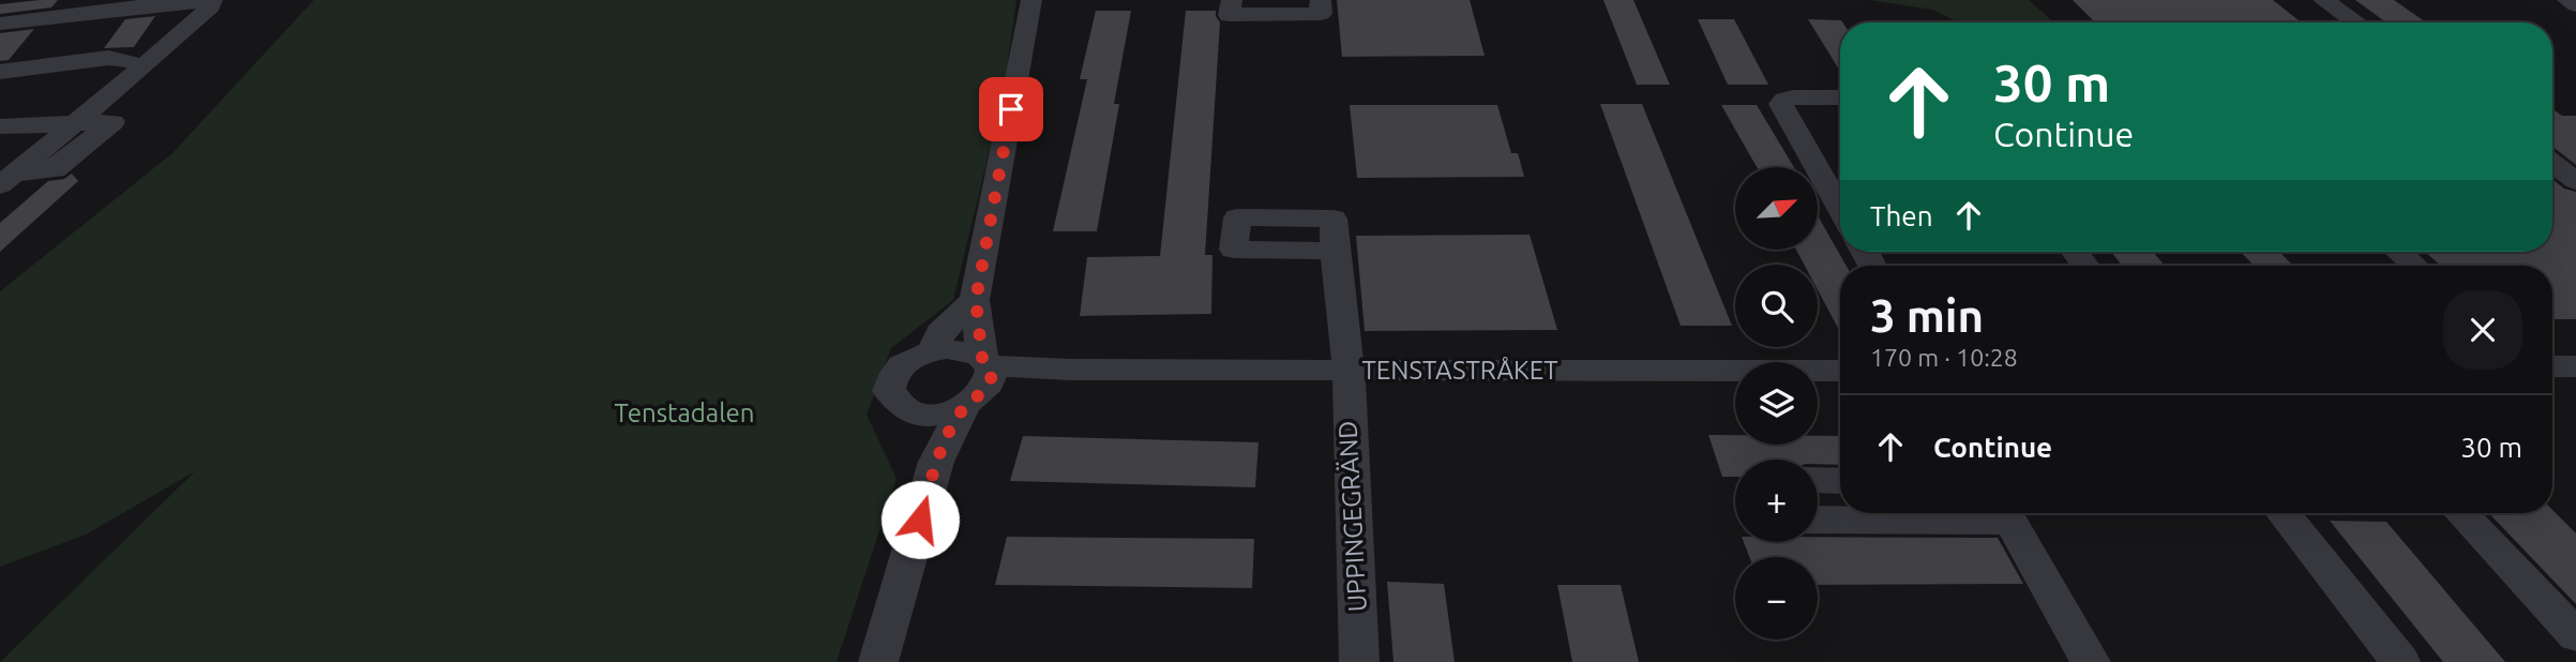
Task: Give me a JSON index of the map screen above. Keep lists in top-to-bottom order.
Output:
{
  "streets": {
    "street": ["TENSTASTRÅKET", "UPPINGEGRÄND"]
  },
  "crossings": [
    ["TENSTASTRÅKET", "UPPINGEGRÄND"]
  ],
  "parks": ["Tenstadalen"],
  "north": "top right",
  "page": {
    "turn": ["30 m", "Continue"],
    "map_buttons": ["+", "−"],
    "then": "Then",
    "heading": ["3 min", "170 m · 10:28"],
    "list": [
      {
        "name": "Continue",
        "value": "30 m"
      }
    ]
  }
}
